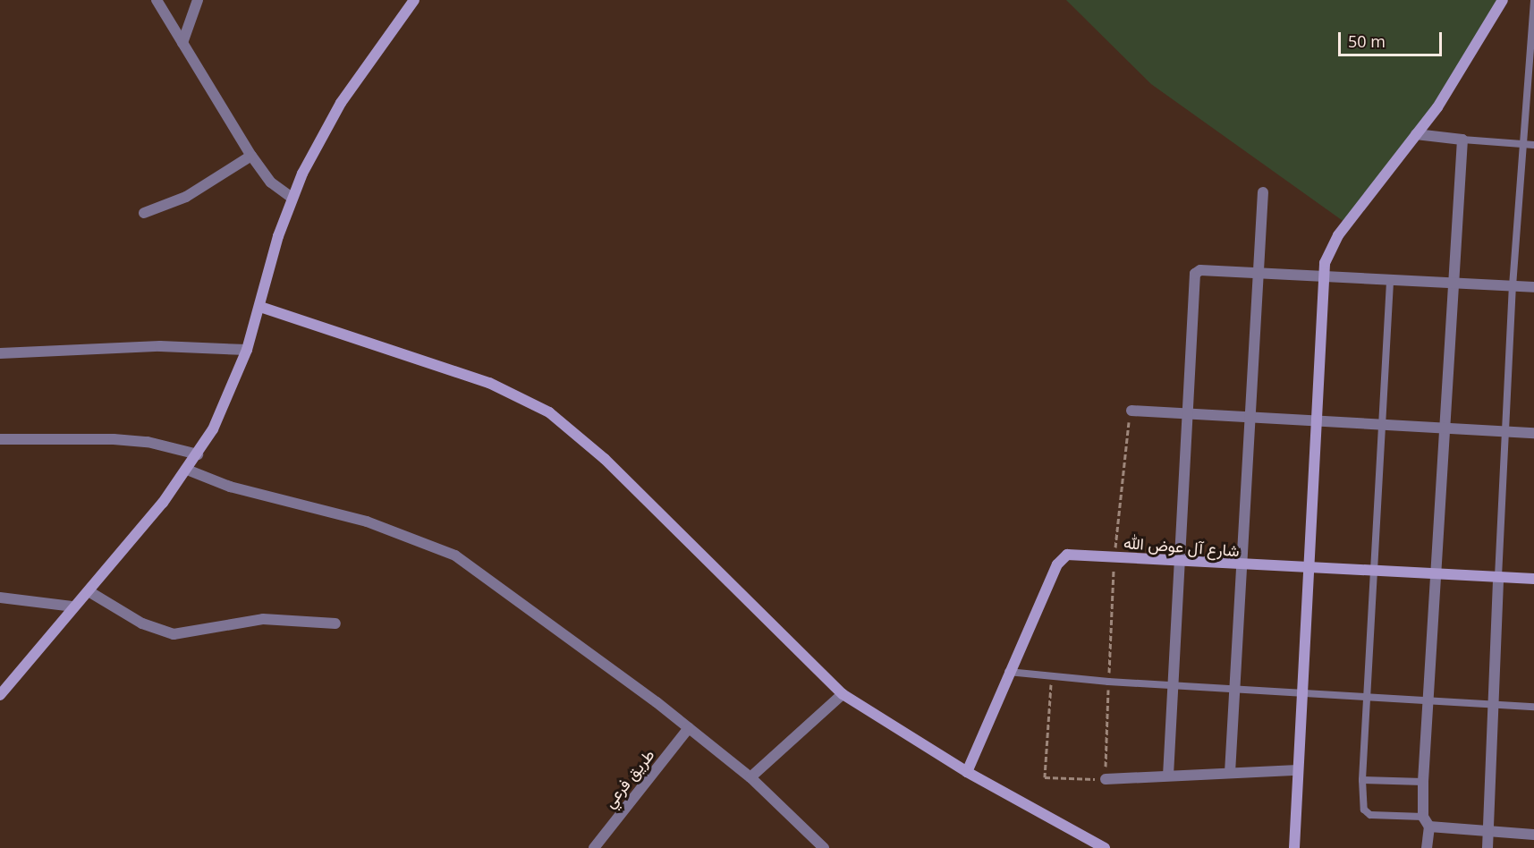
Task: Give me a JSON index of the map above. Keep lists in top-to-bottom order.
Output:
{
  "streets": {
    "street": ["شارع آل عوض الله", "طريق فرعي"]
  },
  "scale_bar": "50 m"
}
